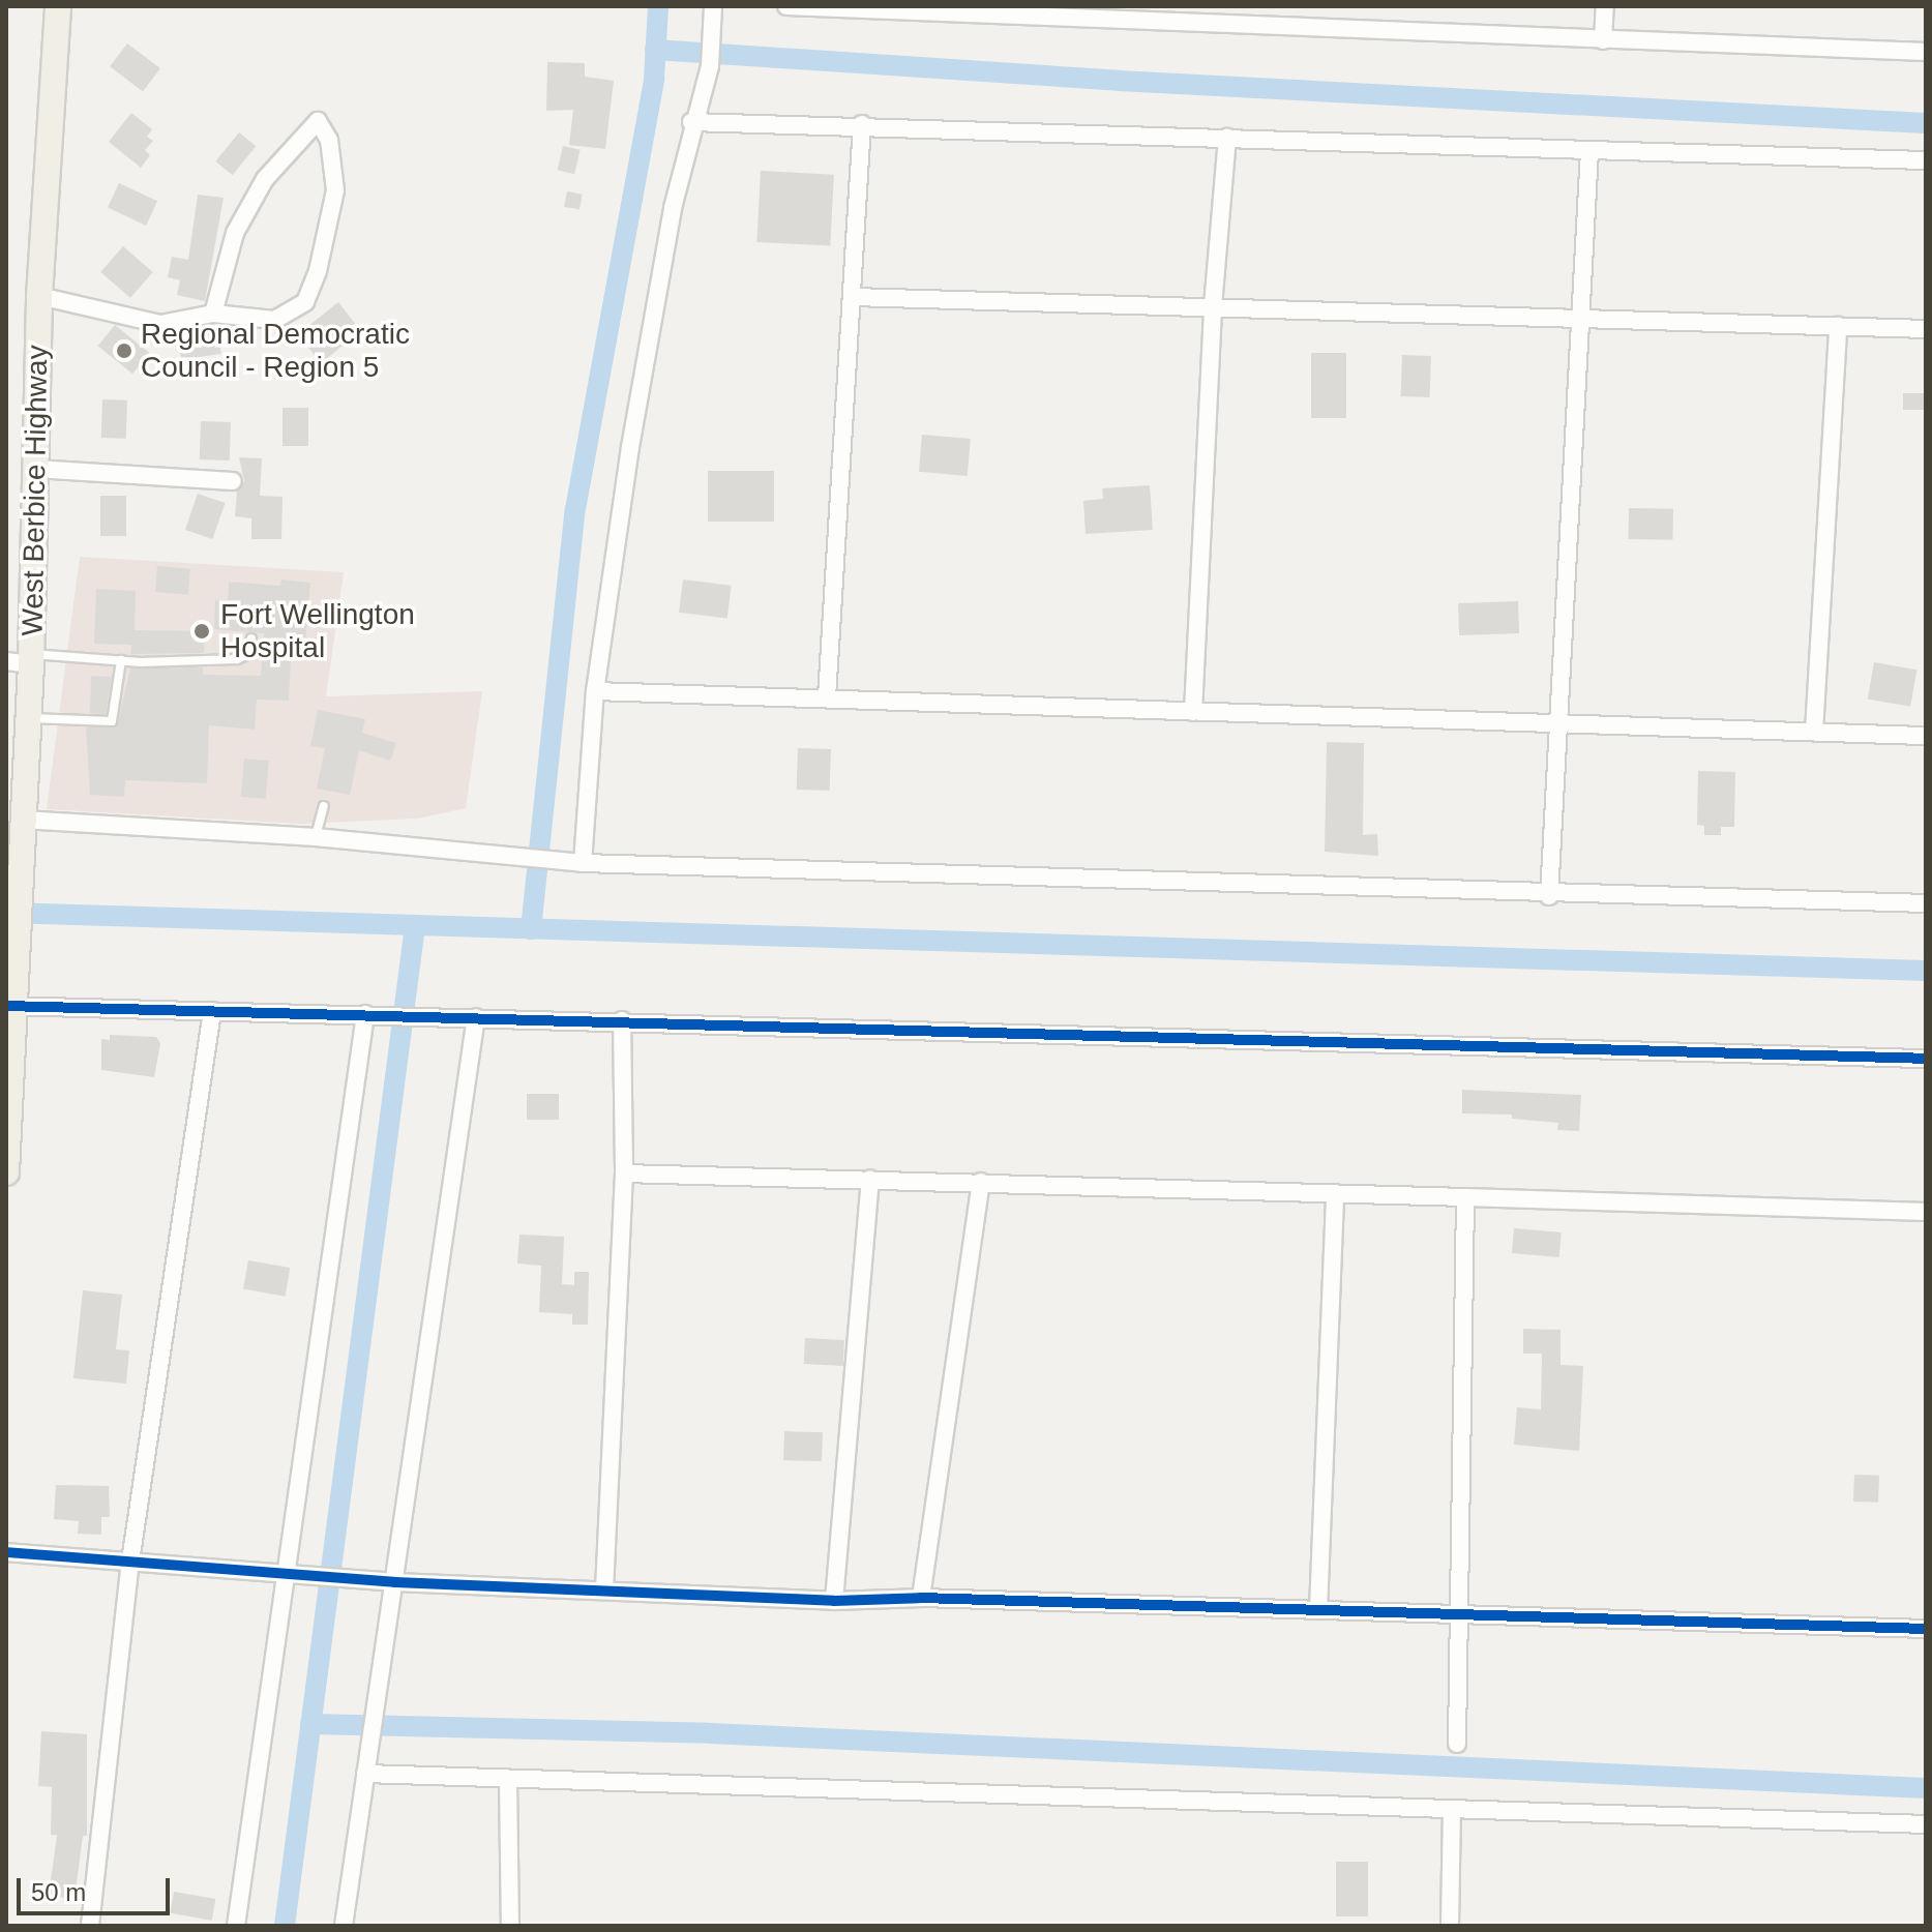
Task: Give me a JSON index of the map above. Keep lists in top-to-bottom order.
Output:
{
  "streets": {
    "main road": ["West Berbice Highway"]
  },
  "places": ["Regional Democratic Council - Region 5", "Fort Wellington Hospital"],
  "scale_bar": "50 m"
}
